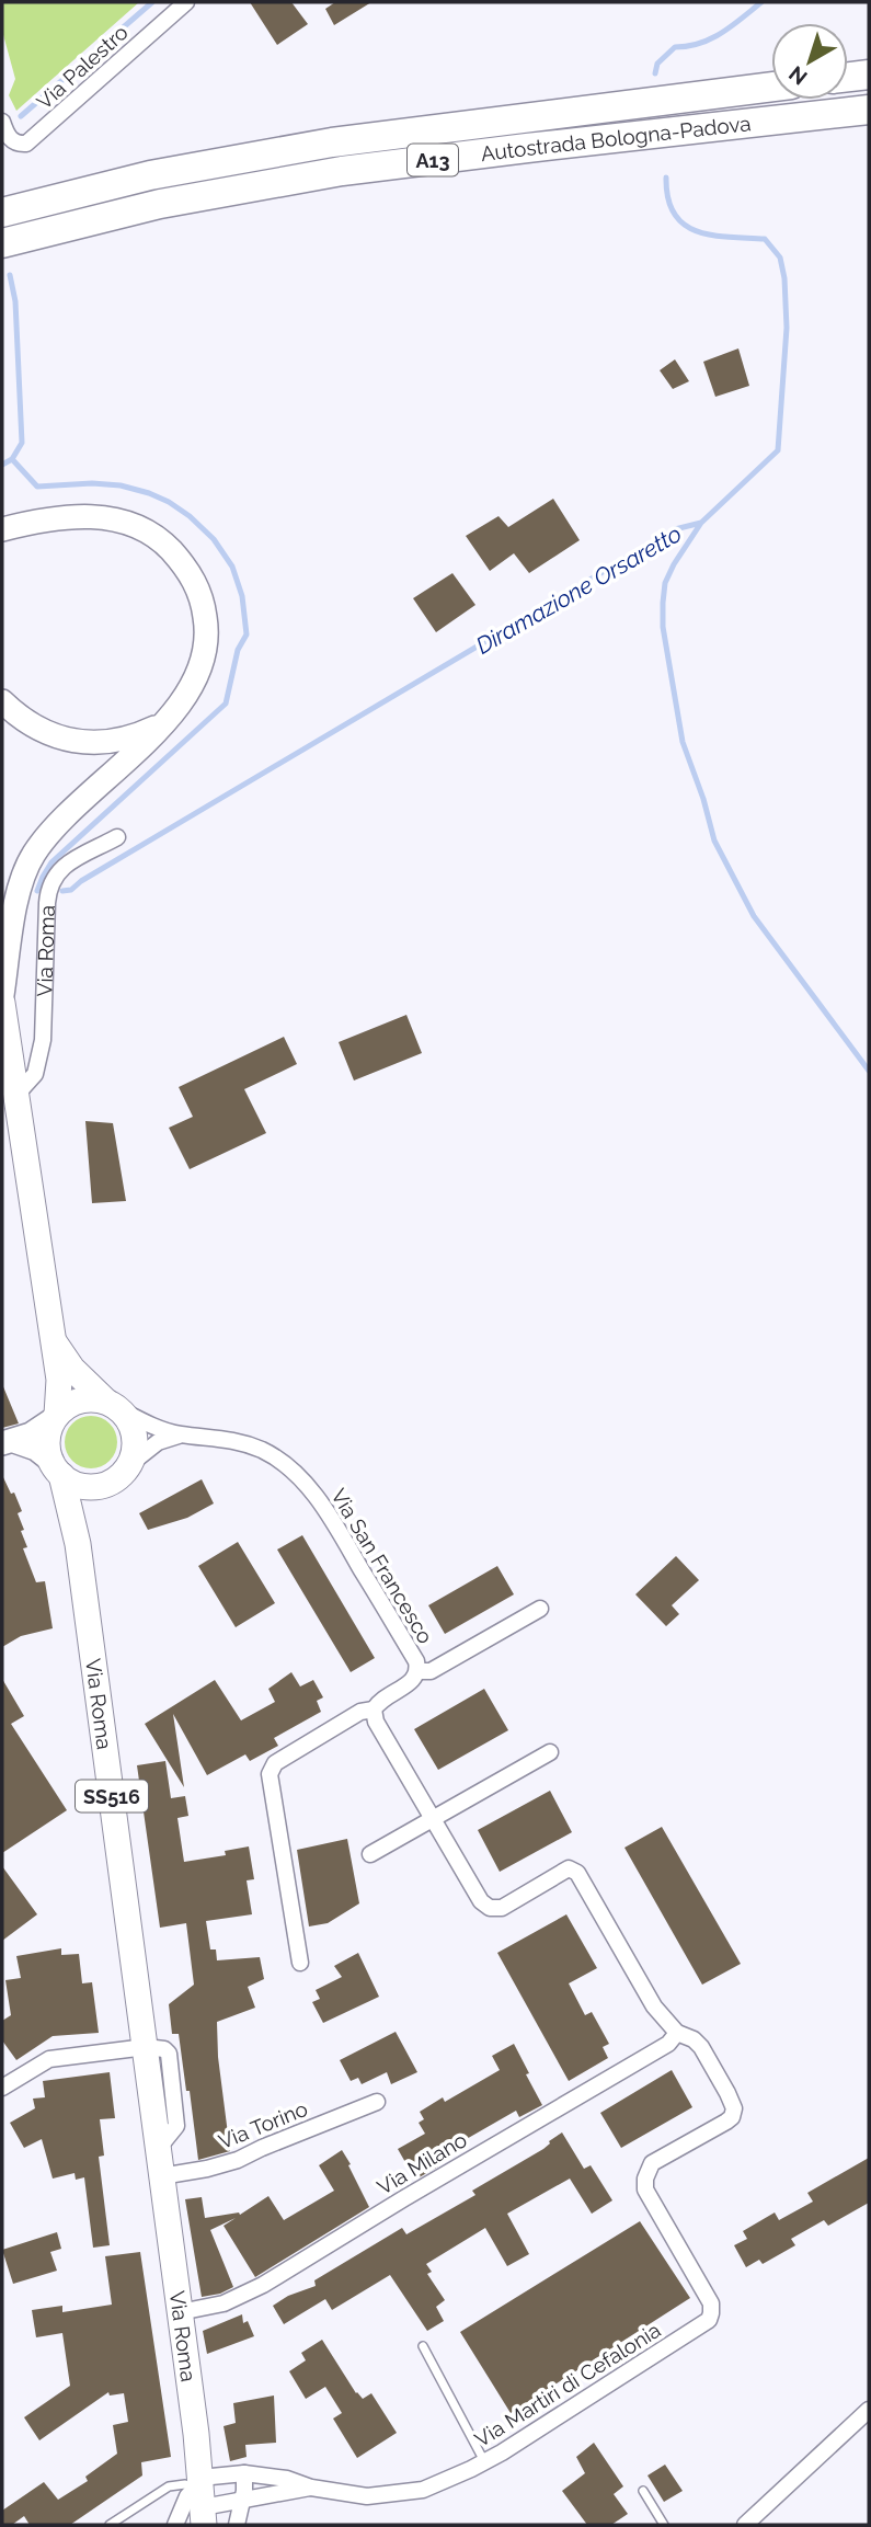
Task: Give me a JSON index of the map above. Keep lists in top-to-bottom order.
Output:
{
  "streets": {
    "highway": ["Autostrada Bologna-Padova", "A13"],
    "main road": ["Via Roma", "SS516"],
    "street": [
      "Via Palestro",
      "Via San Francesco",
      "Via Torino",
      "Via Milano",
      "Via Martiri di Cefalonia"
    ]
  },
  "crossings": [
    ["Via Roma", "Via San Francesco"],
    ["Via Roma", "SS516"],
    ["Via Roma", "Via Torino"],
    ["Via Roma", "Via Milano"],
    ["Via San Francesco", "SS516"],
    ["Via Milano", "Via Martiri di Cefalonia"]
  ],
  "water": ["Diramazione Orsaretto"],
  "north": "bottom left"
}
